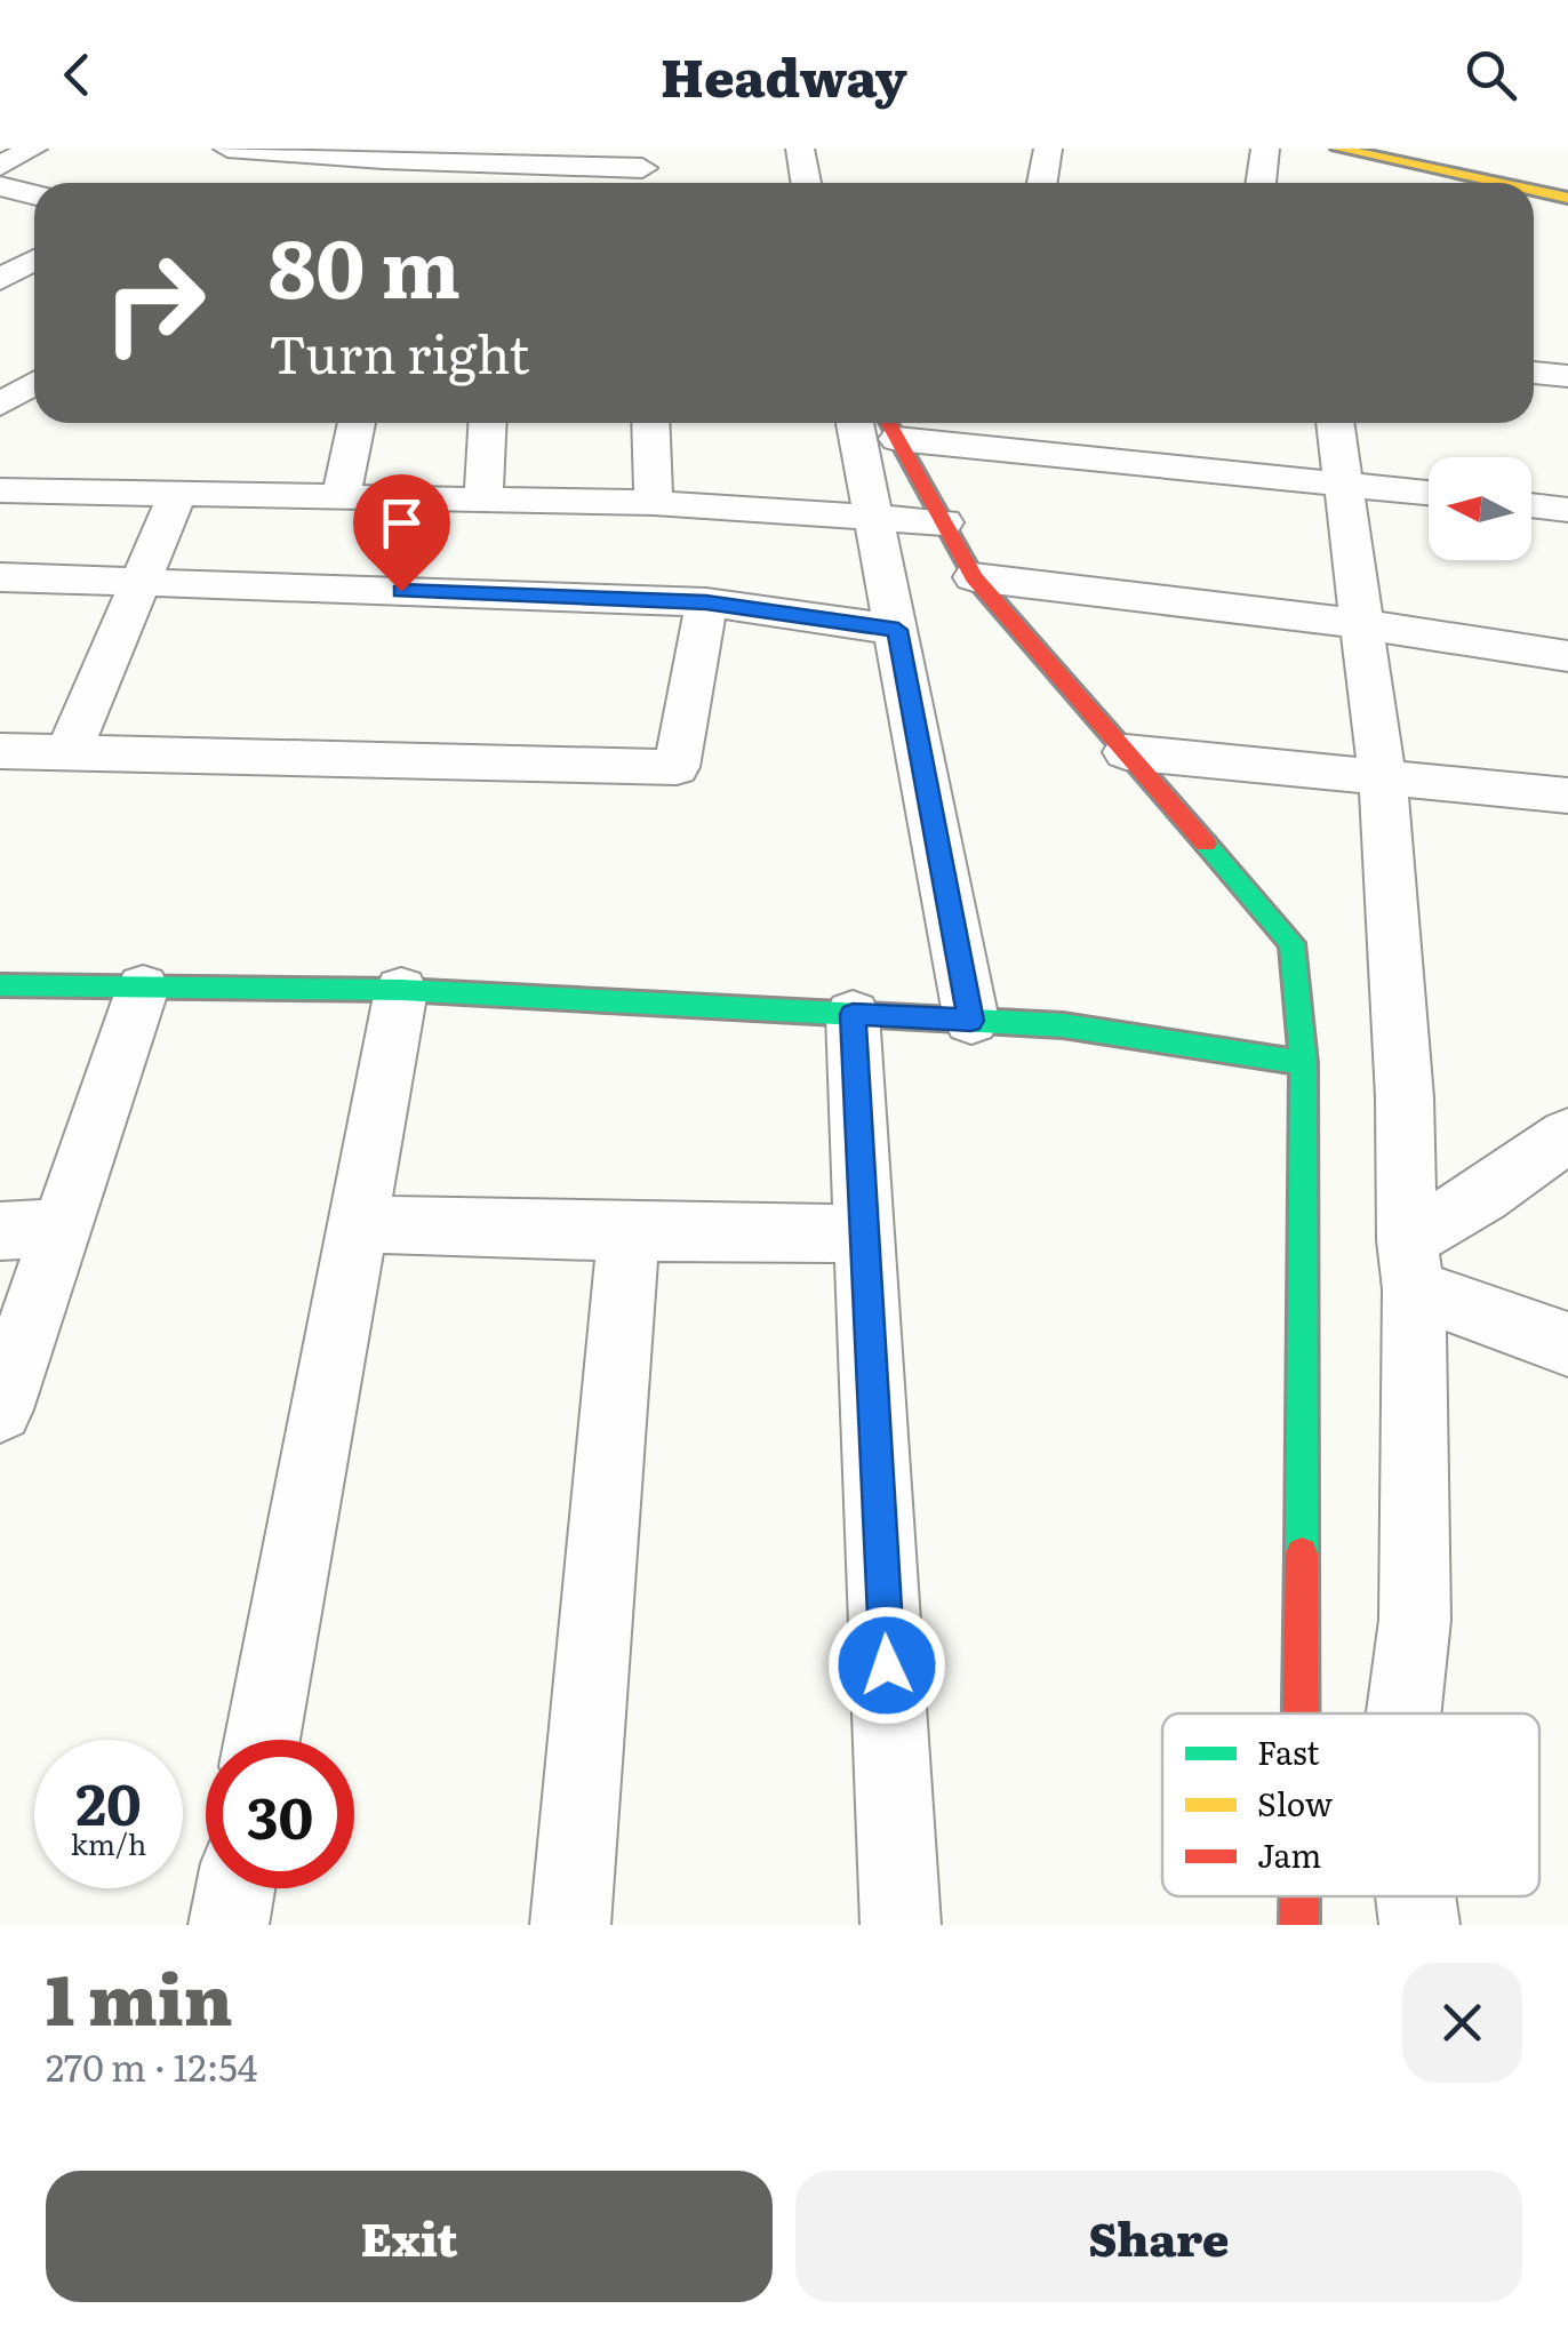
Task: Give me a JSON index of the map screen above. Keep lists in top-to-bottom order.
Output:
{
  "legend": ["Fast", "Slow", "Jam"],
  "north": "left",
  "page": {
    "header": "Headway",
    "turn": ["80 m", "Turn right"],
    "speed": "20 km/h",
    "limit": "30",
    "heading": ["1 min", "270 m · 12:54"],
    "buttons": ["Exit", "Share"]
  }
}
